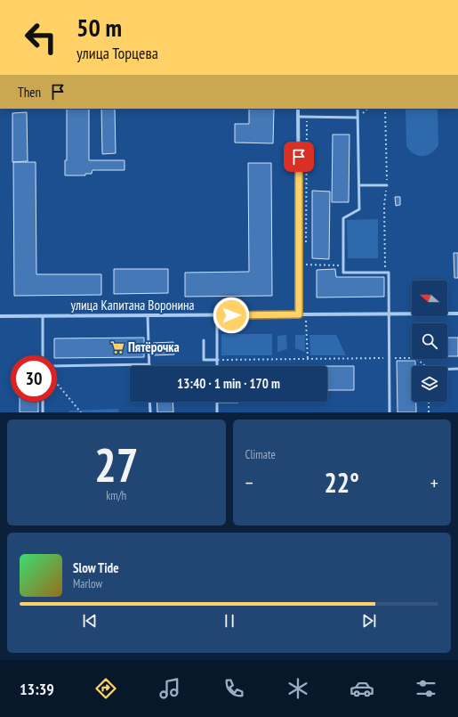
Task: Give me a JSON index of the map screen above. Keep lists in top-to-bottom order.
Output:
{
  "streets": {
    "street": ["улица Капитана Воронина"]
  },
  "places": {
    "supermarket": ["Пятёрочка"]
  },
  "north": "left",
  "page": {
    "turn": ["50 m", "улица Торцева"],
    "then": "Then",
    "limit": "30",
    "trip": "13:40 · 1 min · 170 m",
    "tile": [
      ["27", "km/h"],
      "Climate"
    ],
    "heat": ["−", "22°", "+"],
    "song": ["Slow Tide", "Marlow"],
    "tabs": "13:39"
  }
}
